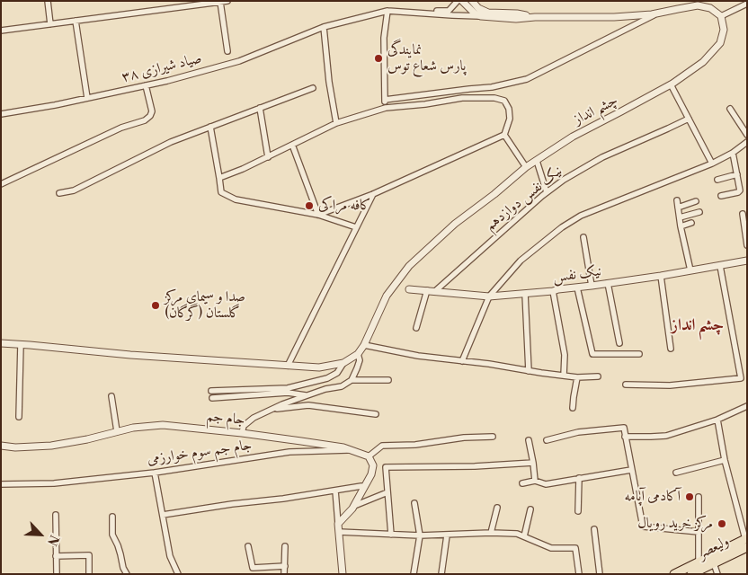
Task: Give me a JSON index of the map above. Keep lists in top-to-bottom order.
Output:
{
  "streets": {
    "main road": ["ولیعصر"],
    "street": [
      "صیاد شیرازی ۳۸",
      "چشم انداز",
      "نیک نفس دوازدهم",
      "نیک نفس",
      "جام جم",
      "جام جم سوم خوارزمی"
    ]
  },
  "crossings": [
    ["نیک نفس دوازدهم", "نیک نفس"],
    ["جام جم", "جام جم سوم خوارزمی"]
  ],
  "districts": ["چشم انداز"],
  "places": [
    "نمایندگی پارس شعاع توس",
    "کافه مراکی",
    "صدا و سیمای مرکز گلستان (گرگان)",
    "آکادمی آپامه",
    "مرکز خرید رویال"
  ],
  "north": "bottom right"
}
